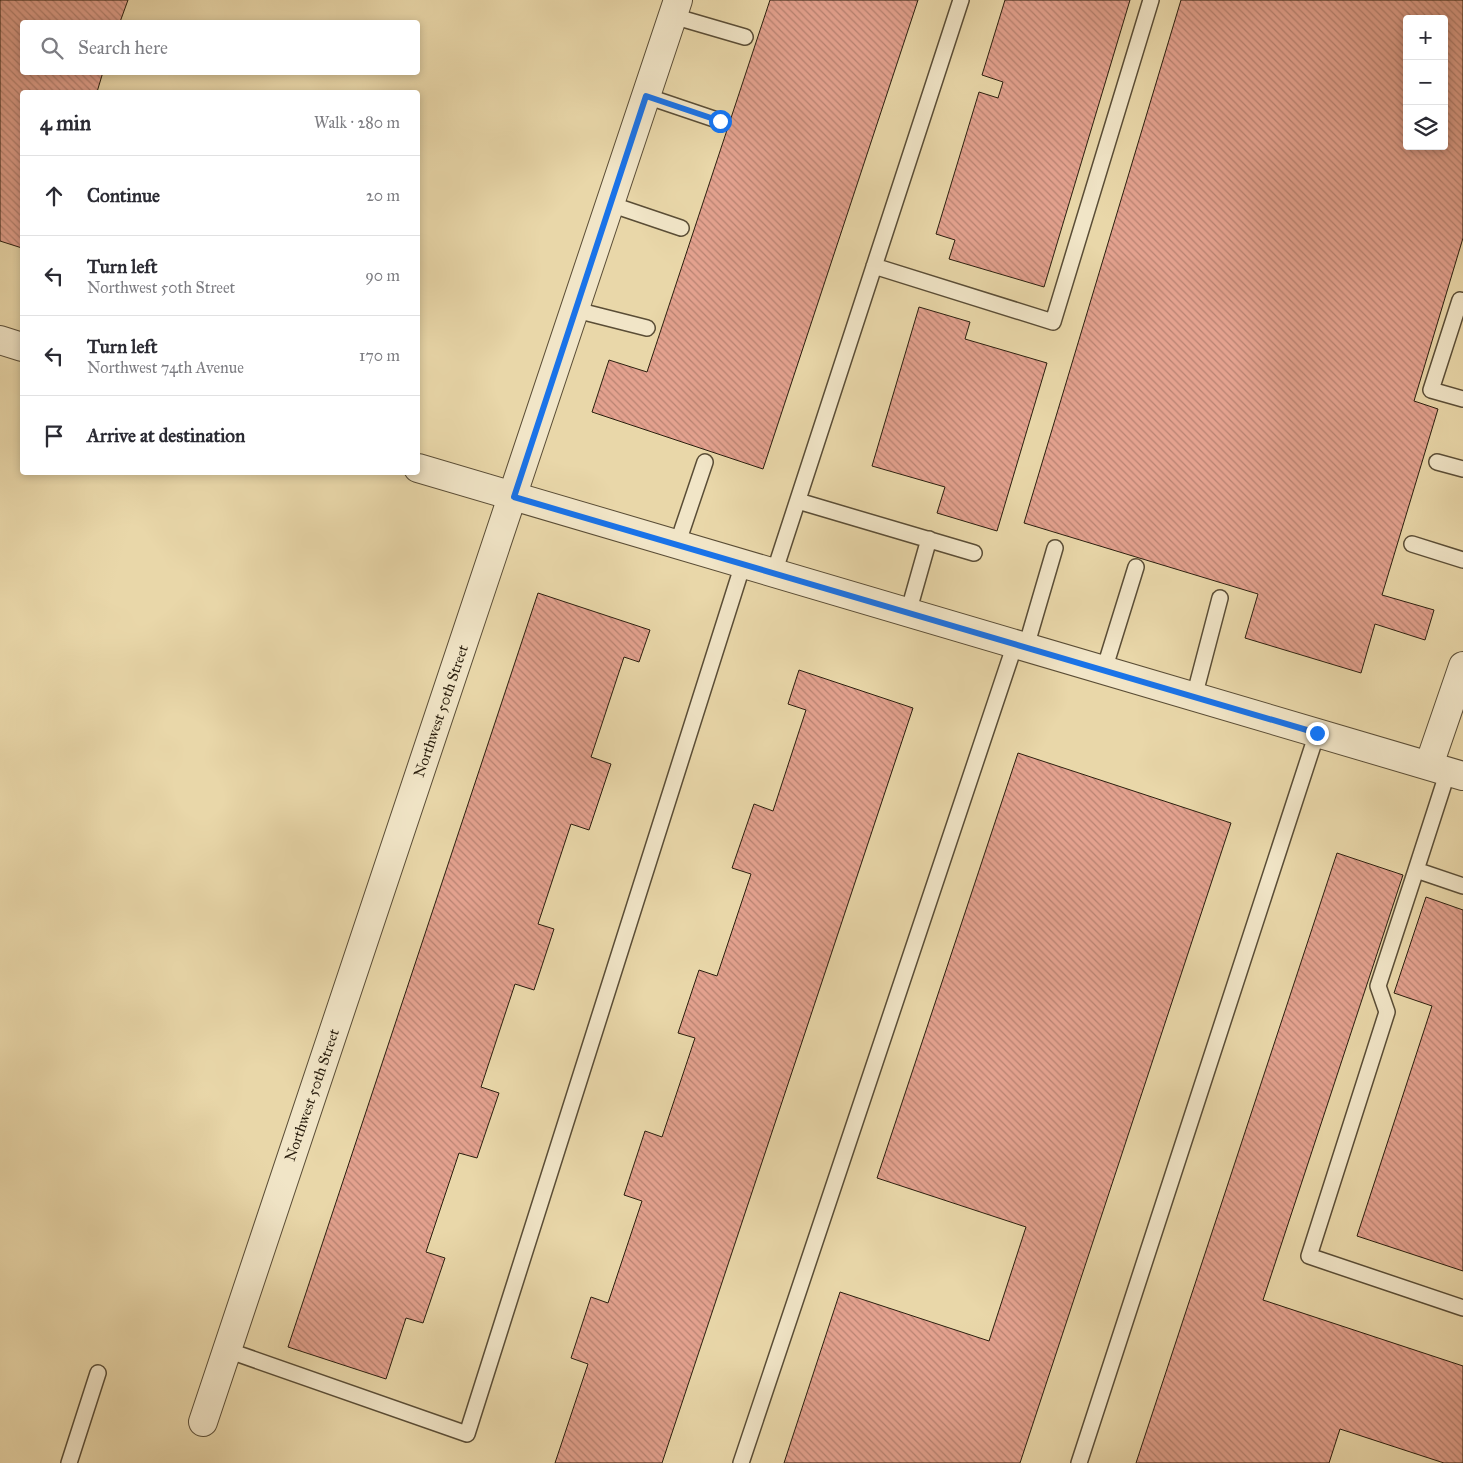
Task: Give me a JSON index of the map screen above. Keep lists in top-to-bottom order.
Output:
{
  "streets": {
    "street": ["Northwest 50th Street"]
  },
  "page": {
    "map_buttons": ["+", "−"],
    "search": "Search here",
    "heading": ["4 min", "Walk · 280 m"],
    "list": [
      ["Continue", "20 m"],
      ["Turn left", "Northwest 50th Street", "90 m"],
      ["Turn left", "Northwest 74th Avenue", "170 m"],
      "Arrive at destination"
    ]
  }
}
